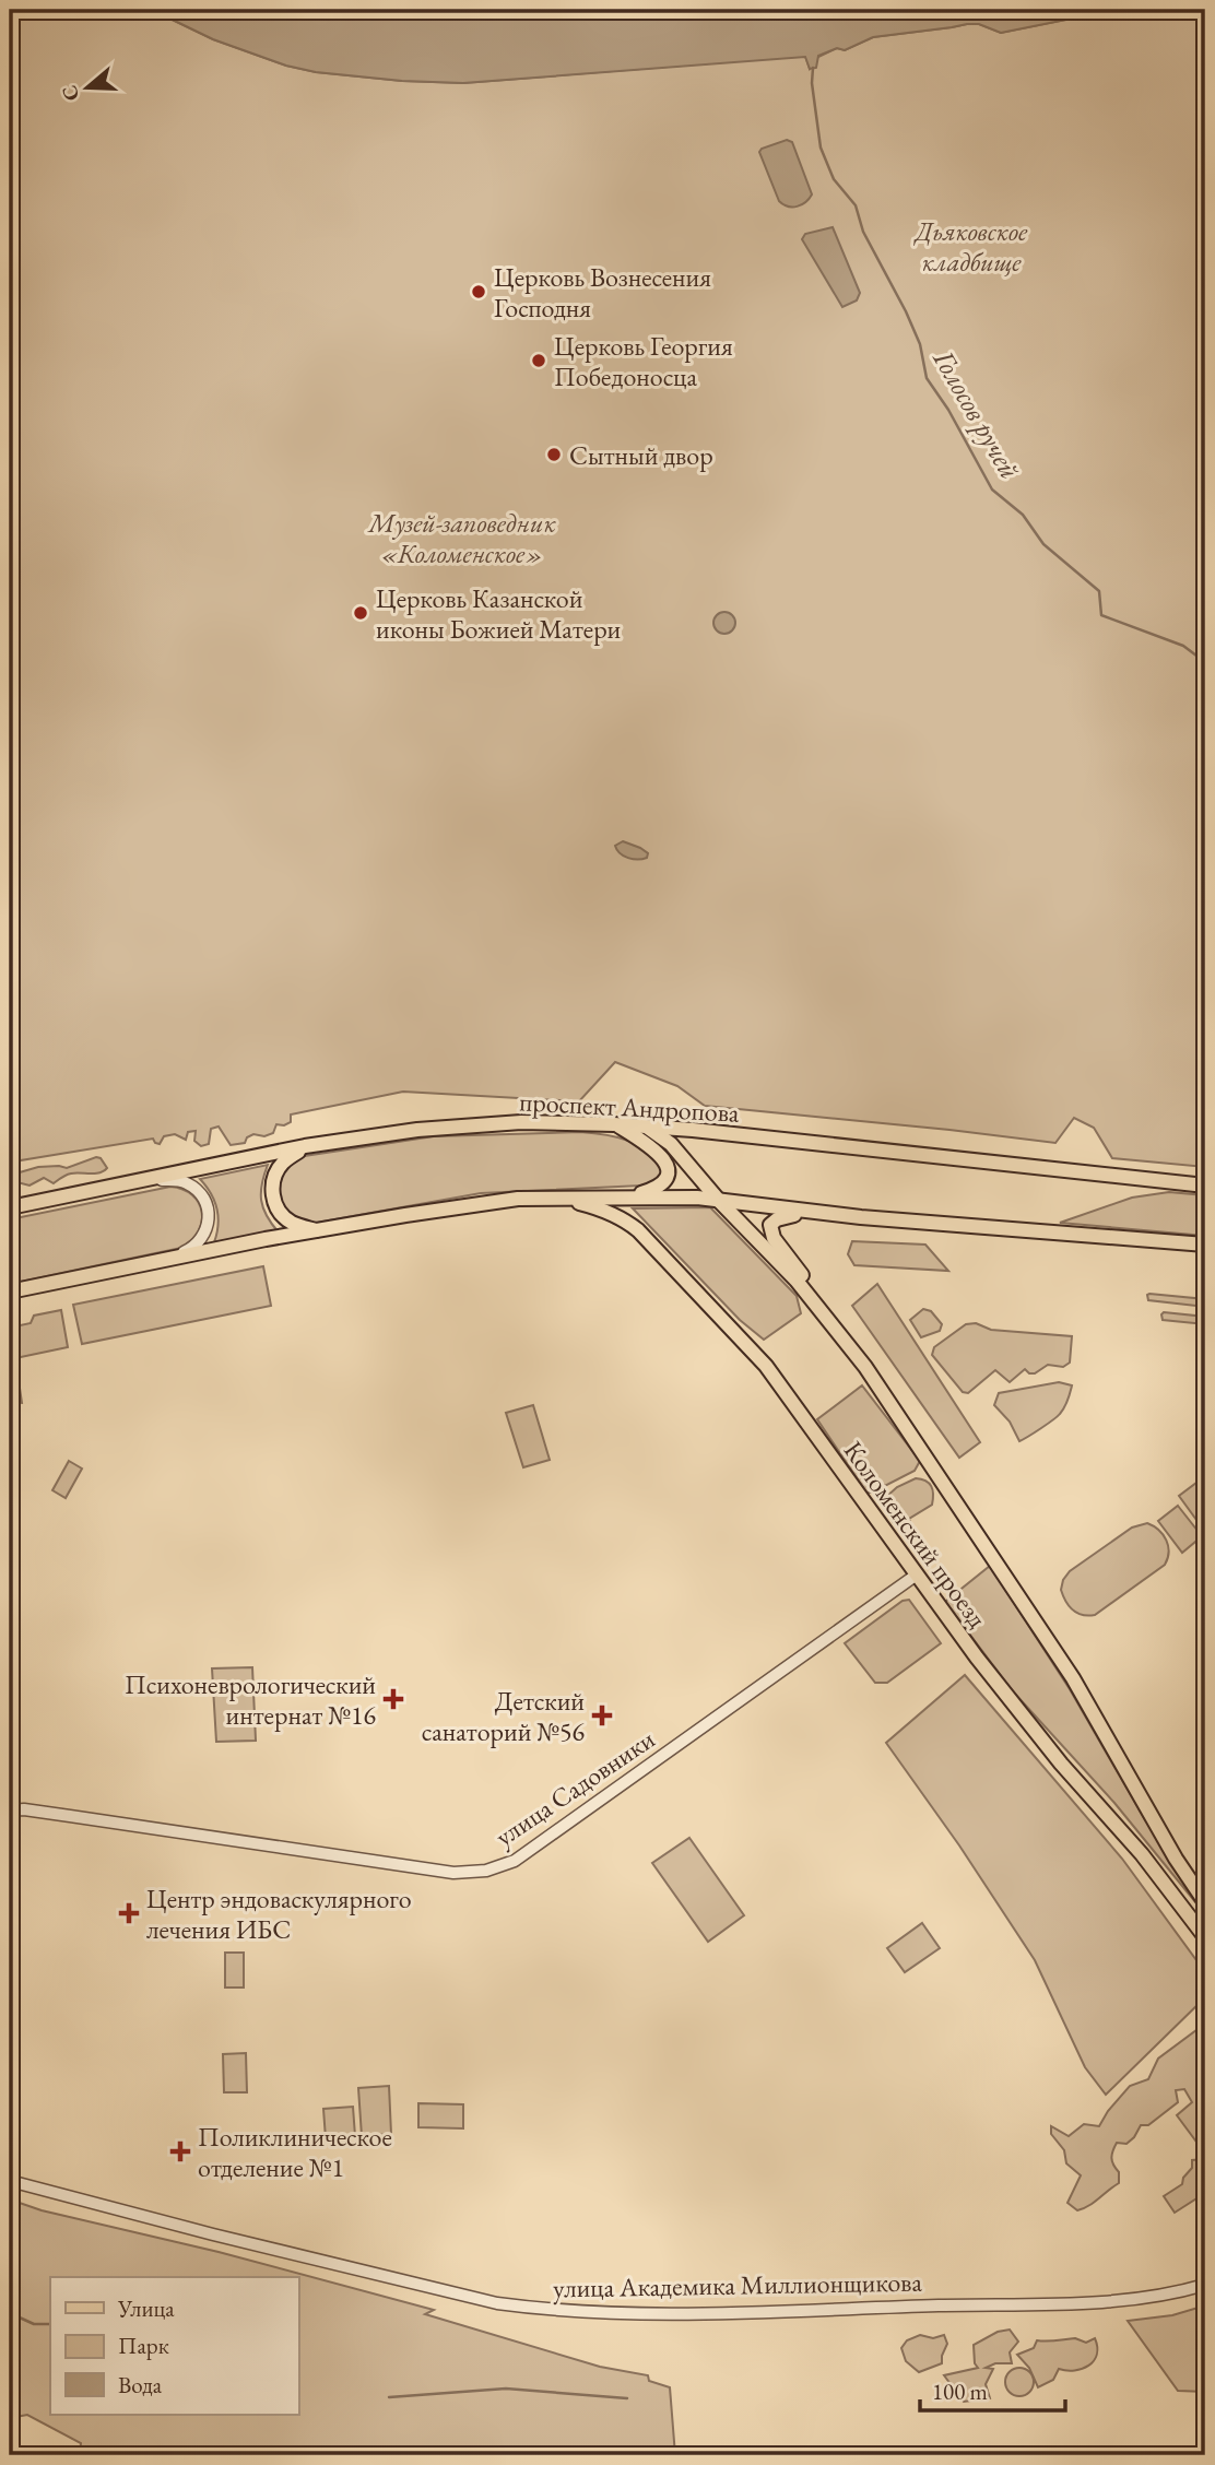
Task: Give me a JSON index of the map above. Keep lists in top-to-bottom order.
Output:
{
  "streets": {
    "main road": ["проспект Андропова", "Коломенский проезд"],
    "street": ["улица Садовники", "улица Академика Миллионщикова"]
  },
  "crossings": [
    ["проспект Андропова", "Коломенский проезд"],
    ["Коломенский проезд", "улица Садовники"]
  ],
  "water": ["Голосов ручей"],
  "parks": ["Дьяковское кладбище", "Музей-заповедник «Коломенское»"],
  "places": {
    "other": [
      "Церковь Вознесения Господня",
      "Церковь Георгия Победоносца",
      "Сытный двор",
      "Церковь Казанской иконы Божией Матери"
    ],
    "health": [
      "Психоневрологический интернат №16",
      "Детский санаторий №56",
      "Центр эндоваскулярного лечения ИБС",
      "Поликлиническое отделение №1"
    ]
  },
  "legend": ["Улица", "Парк", "Вода"],
  "scale_bar": "100 m",
  "north": "left"
}
